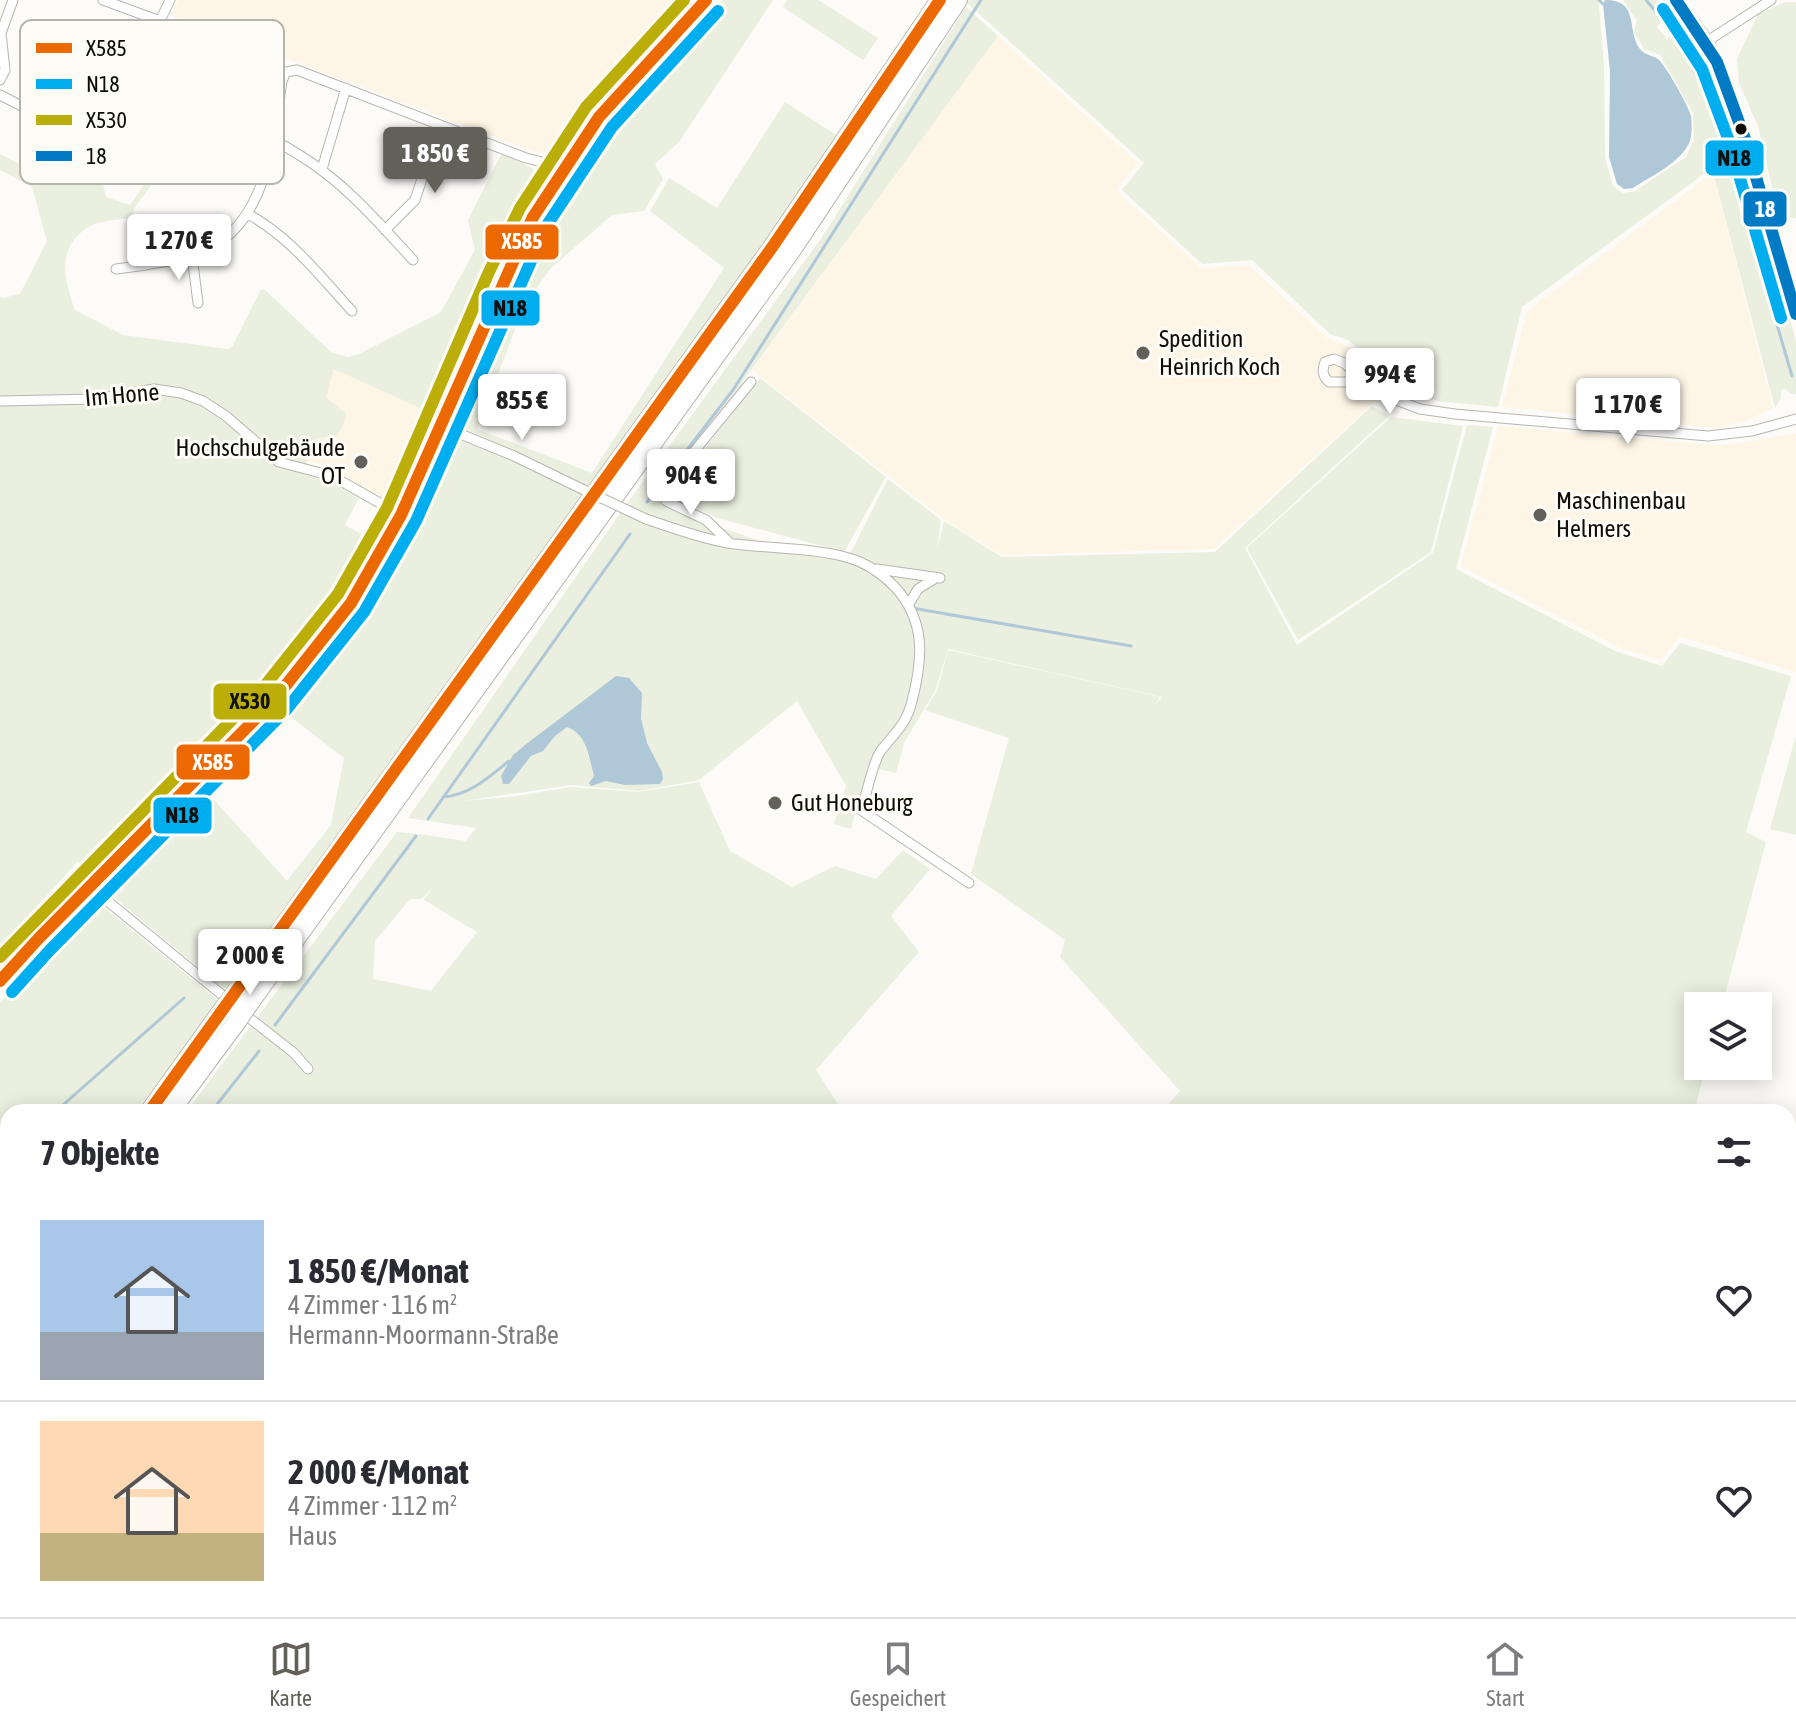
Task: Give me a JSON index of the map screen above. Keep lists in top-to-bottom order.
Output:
{
  "streets": {
    "street": ["Im Hone"]
  },
  "places": [
    "Spedition Heinrich Koch",
    "Hochschulgebäude OT",
    "Maschinenbau Helmers",
    "Gut Honeburg"
  ],
  "lines": [
    "transit line X585",
    "transit line X530",
    "transit line 18",
    "transit line N18"
  ],
  "legend": [
    "X585",
    "N18",
    "X530",
    "18"
  ],
  "page": {
    "price": [
      "1 850 €",
      "1 270 €",
      "994 €",
      "855 €",
      "1 170 €",
      "904 €",
      "2 000 €"
    ],
    "heading": "7 Objekte",
    "list": [
      {
        "name": "1 850 €/Monat",
        "note": "4 Zimmer · 116 m² · Hermann-Moormann-Straße"
      },
      {
        "name": "2 000 €/Monat",
        "note": "4 Zimmer · 112 m² · Haus"
      }
    ],
    "tabs": ["Karte", "Gespeichert", "Start"]
  }
}
